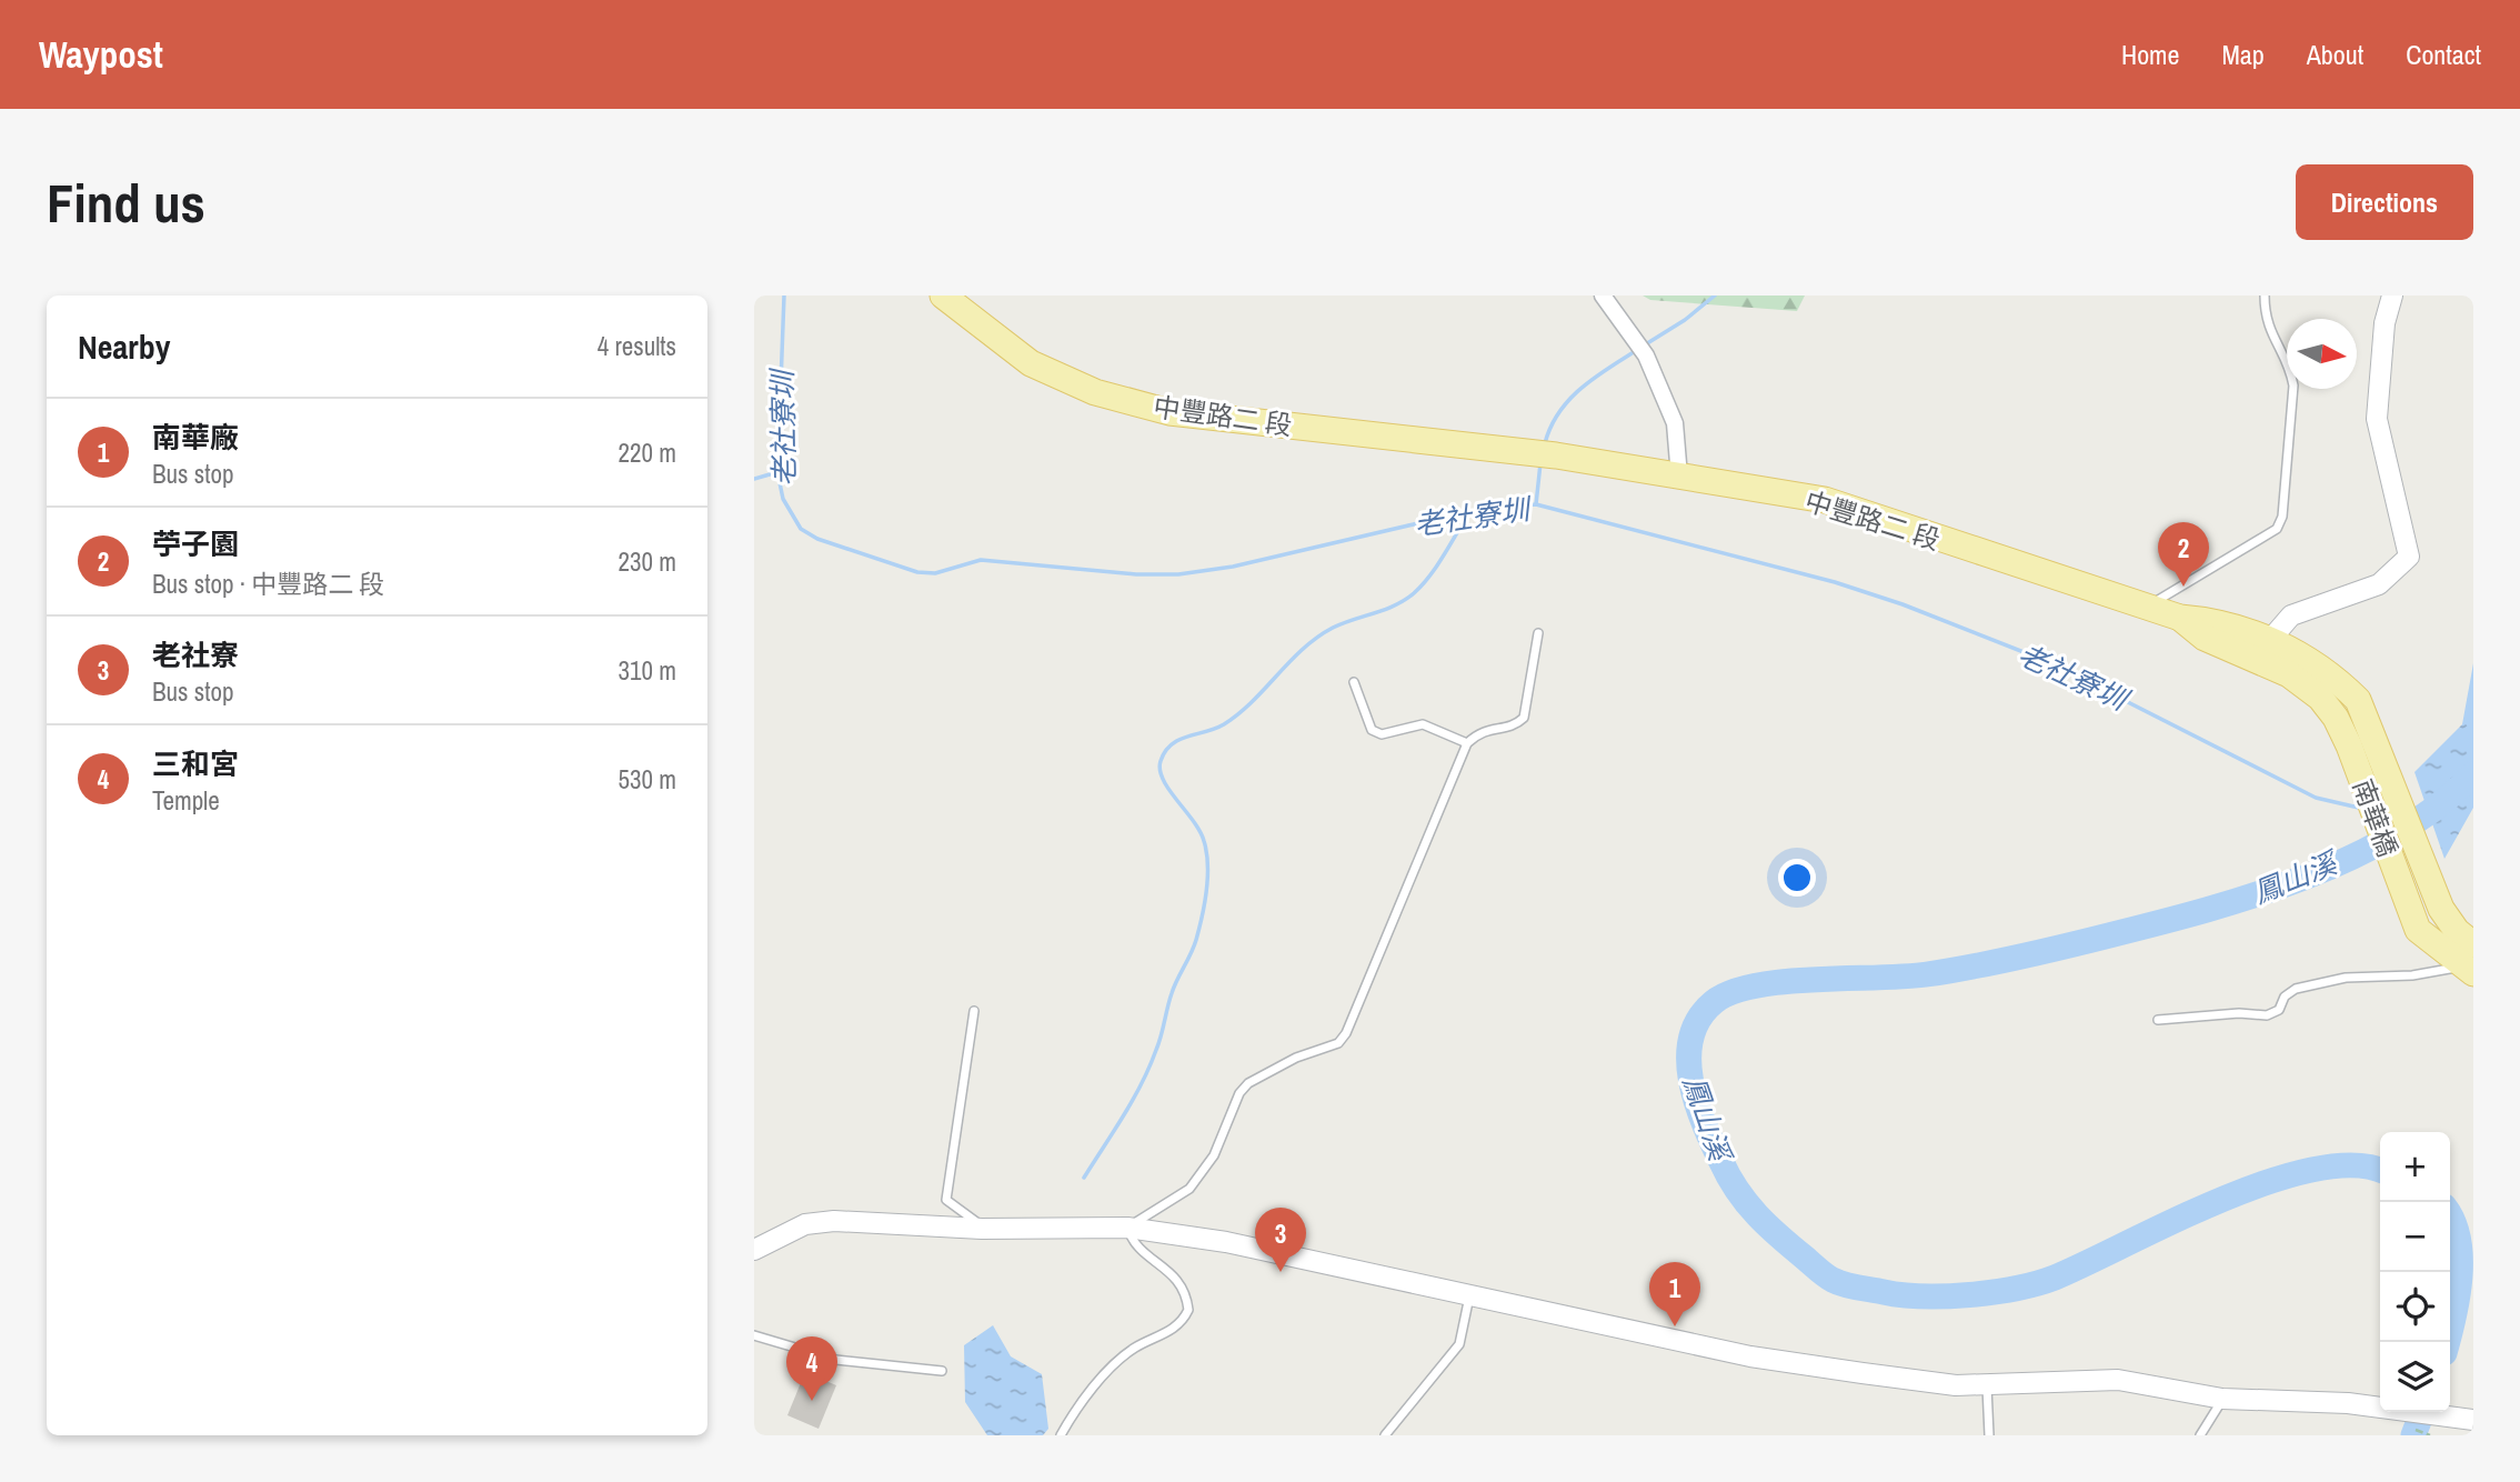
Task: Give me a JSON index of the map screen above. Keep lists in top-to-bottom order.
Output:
{
  "streets": {
    "main road": ["中豐路二 段", "南華橋"]
  },
  "crossings": [
    ["中豐路二 段", "南華橋"]
  ],
  "water": ["老社寮圳", "鳳山溪"],
  "north": "right",
  "page": {
    "header": "Waypost",
    "nav": [
      "Home",
      "Map",
      "About",
      "Contact"
    ],
    "buttons": "Directions",
    "title": "Find us",
    "heading": ["Nearby", "4 results"],
    "list": [
      {
        "mark": "1",
        "name": "南華廠",
        "note": "Bus stop",
        "value": "220 m"
      },
      {
        "mark": "2",
        "name": "苧子園",
        "note": "Bus stop · 中豐路二 段",
        "value": "230 m"
      },
      {
        "mark": "3",
        "name": "老社寮",
        "note": "Bus stop",
        "value": "310 m"
      },
      {
        "mark": "4",
        "name": "三和宮",
        "note": "Temple",
        "value": "530 m"
      }
    ],
    "pins": [
      "2",
      "3",
      "1",
      "4"
    ],
    "map_buttons": ["+", "−"]
  }
}
